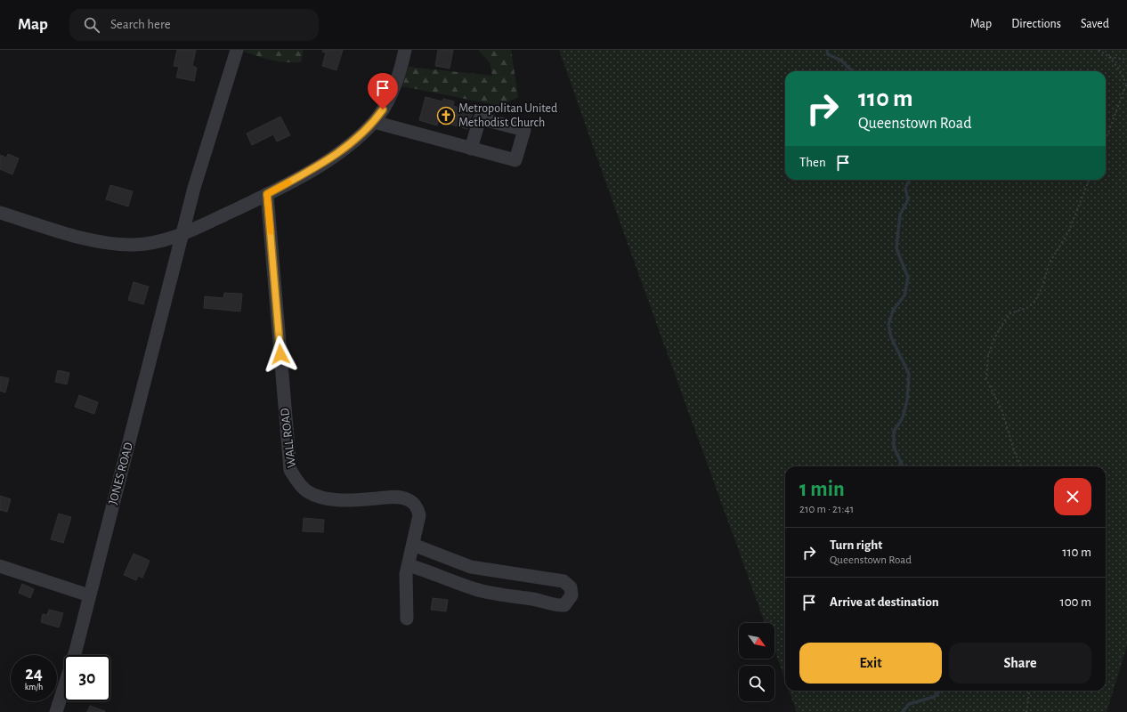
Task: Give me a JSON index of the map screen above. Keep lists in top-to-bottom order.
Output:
{
  "streets": {
    "street": ["WALL ROAD", "JONES ROAD"]
  },
  "places": {
    "church": ["Metropolitan United Methodist Church"]
  },
  "north": "bottom right",
  "page": {
    "header": "Map",
    "search": "Search here",
    "nav": ["Map", "Directions", "Saved"],
    "turn": ["110 m", "Queenstown Road"],
    "then": "Then",
    "heading": ["1 min", "210 m · 21:41"],
    "list": [
      {
        "name": "Turn right",
        "note": "Queenstown Road",
        "value": "110 m"
      },
      {
        "name": "Arrive at destination",
        "value": "100 m"
      }
    ],
    "buttons": ["Exit", "Share"],
    "speed": "24 km/h",
    "limit": "30"
  }
}
